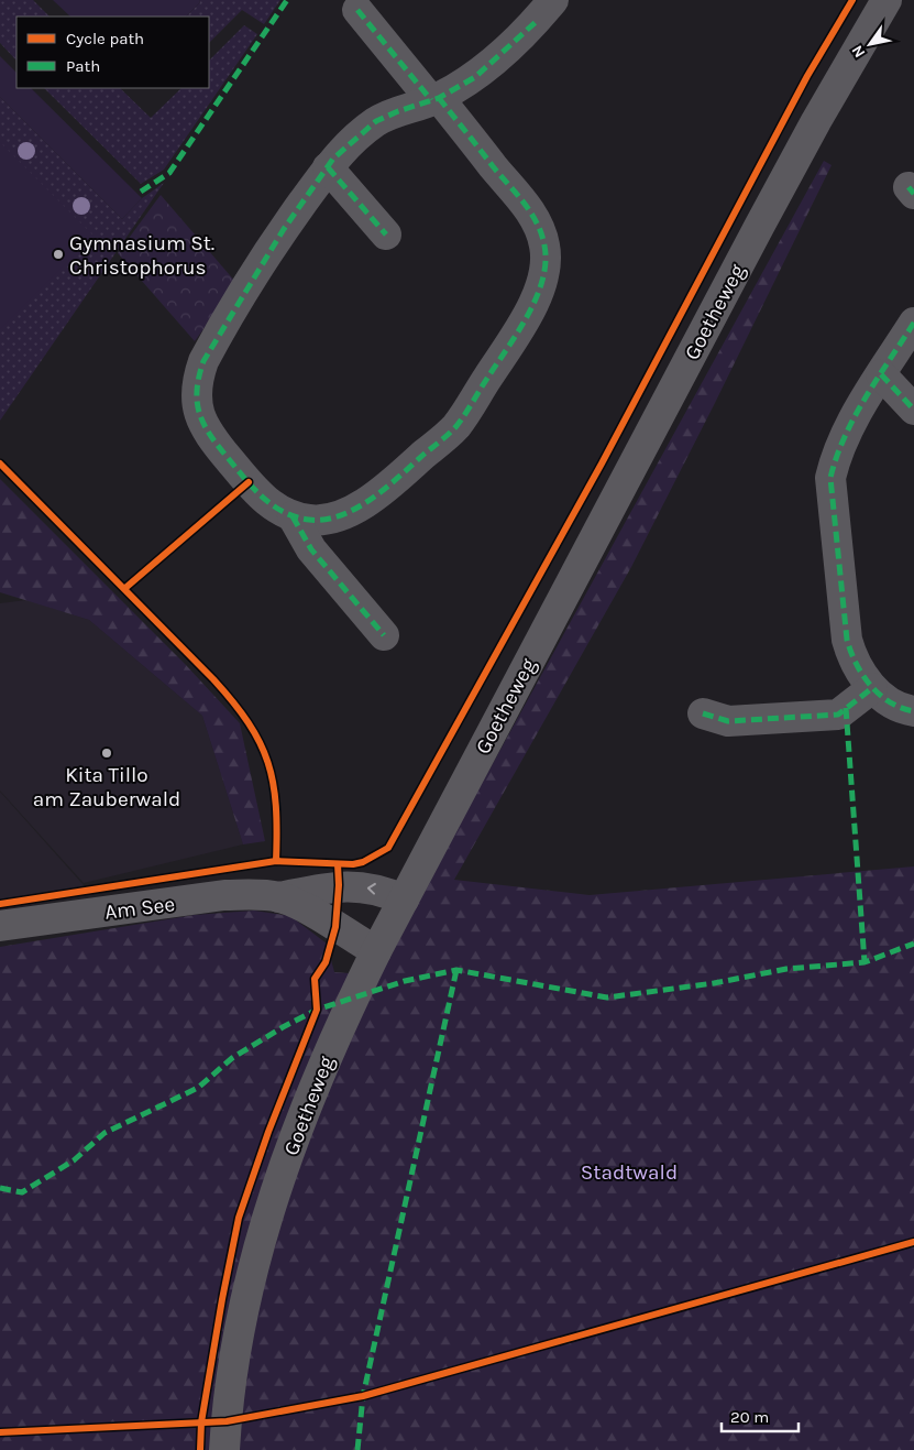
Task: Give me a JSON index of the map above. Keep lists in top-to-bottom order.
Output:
{
  "streets": {
    "street": ["Goetheweg", "Am See"]
  },
  "crossings": [
    ["Goetheweg", "Am See"]
  ],
  "parks": ["Stadtwald"],
  "places": ["Gymnasium St. Christophorus", "Kita Tillo am Zauberwald"],
  "legend": ["Cycle path", "Path"],
  "scale_bar": "20 m",
  "north": "bottom left"
}
